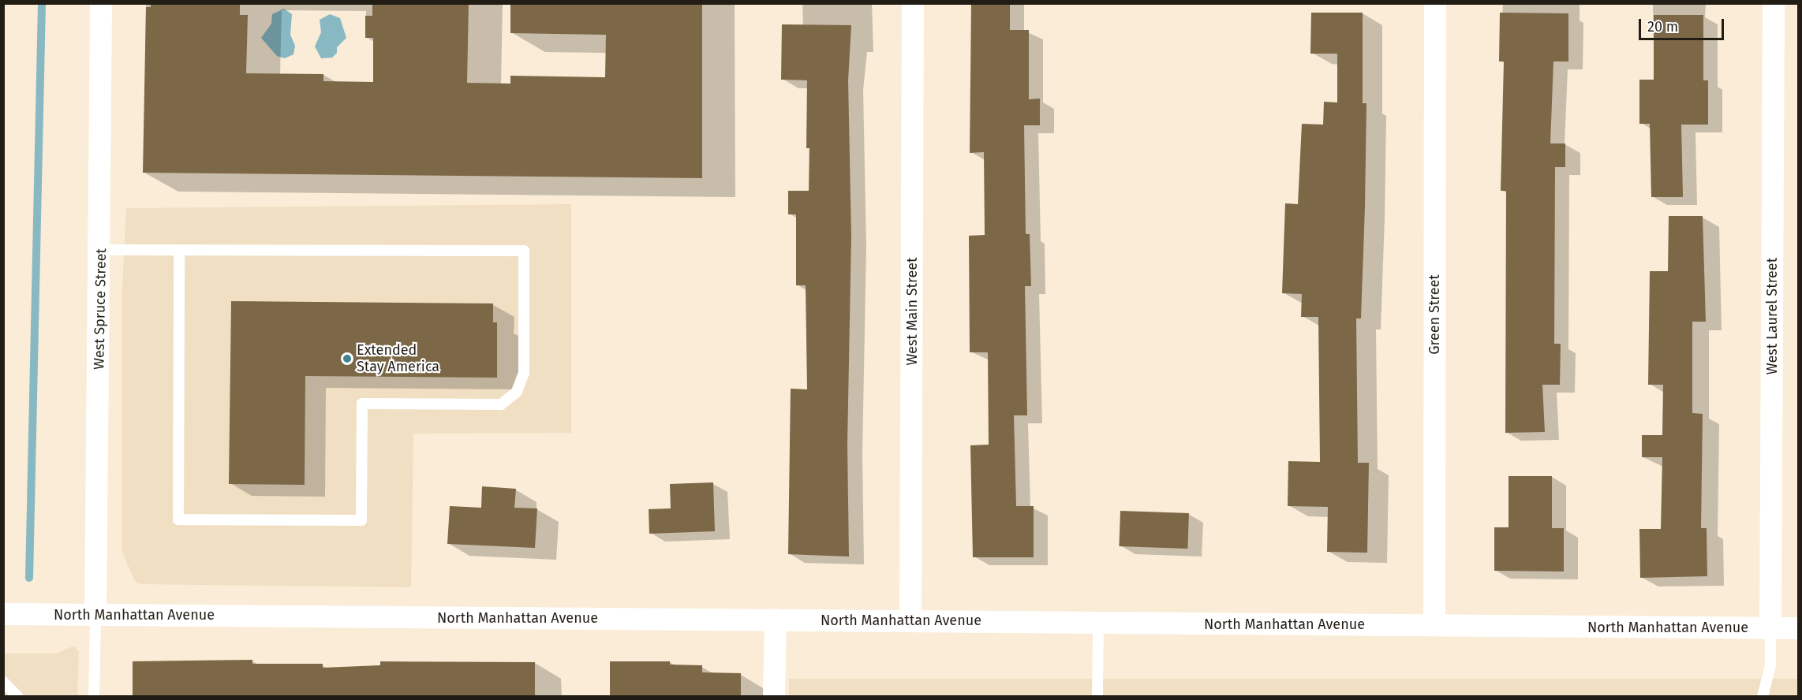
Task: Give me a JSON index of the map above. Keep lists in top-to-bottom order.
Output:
{
  "streets": {
    "street": [
      "West Spruce Street",
      "West Main Street",
      "Green Street",
      "West Laurel Street",
      "North Manhattan Avenue"
    ]
  },
  "crossings": [
    ["West Spruce Street", "North Manhattan Avenue"],
    ["West Main Street", "North Manhattan Avenue"],
    ["Green Street", "North Manhattan Avenue"],
    ["West Laurel Street", "North Manhattan Avenue"]
  ],
  "places": ["Extended Stay America"],
  "scale_bar": "20 m"
}
